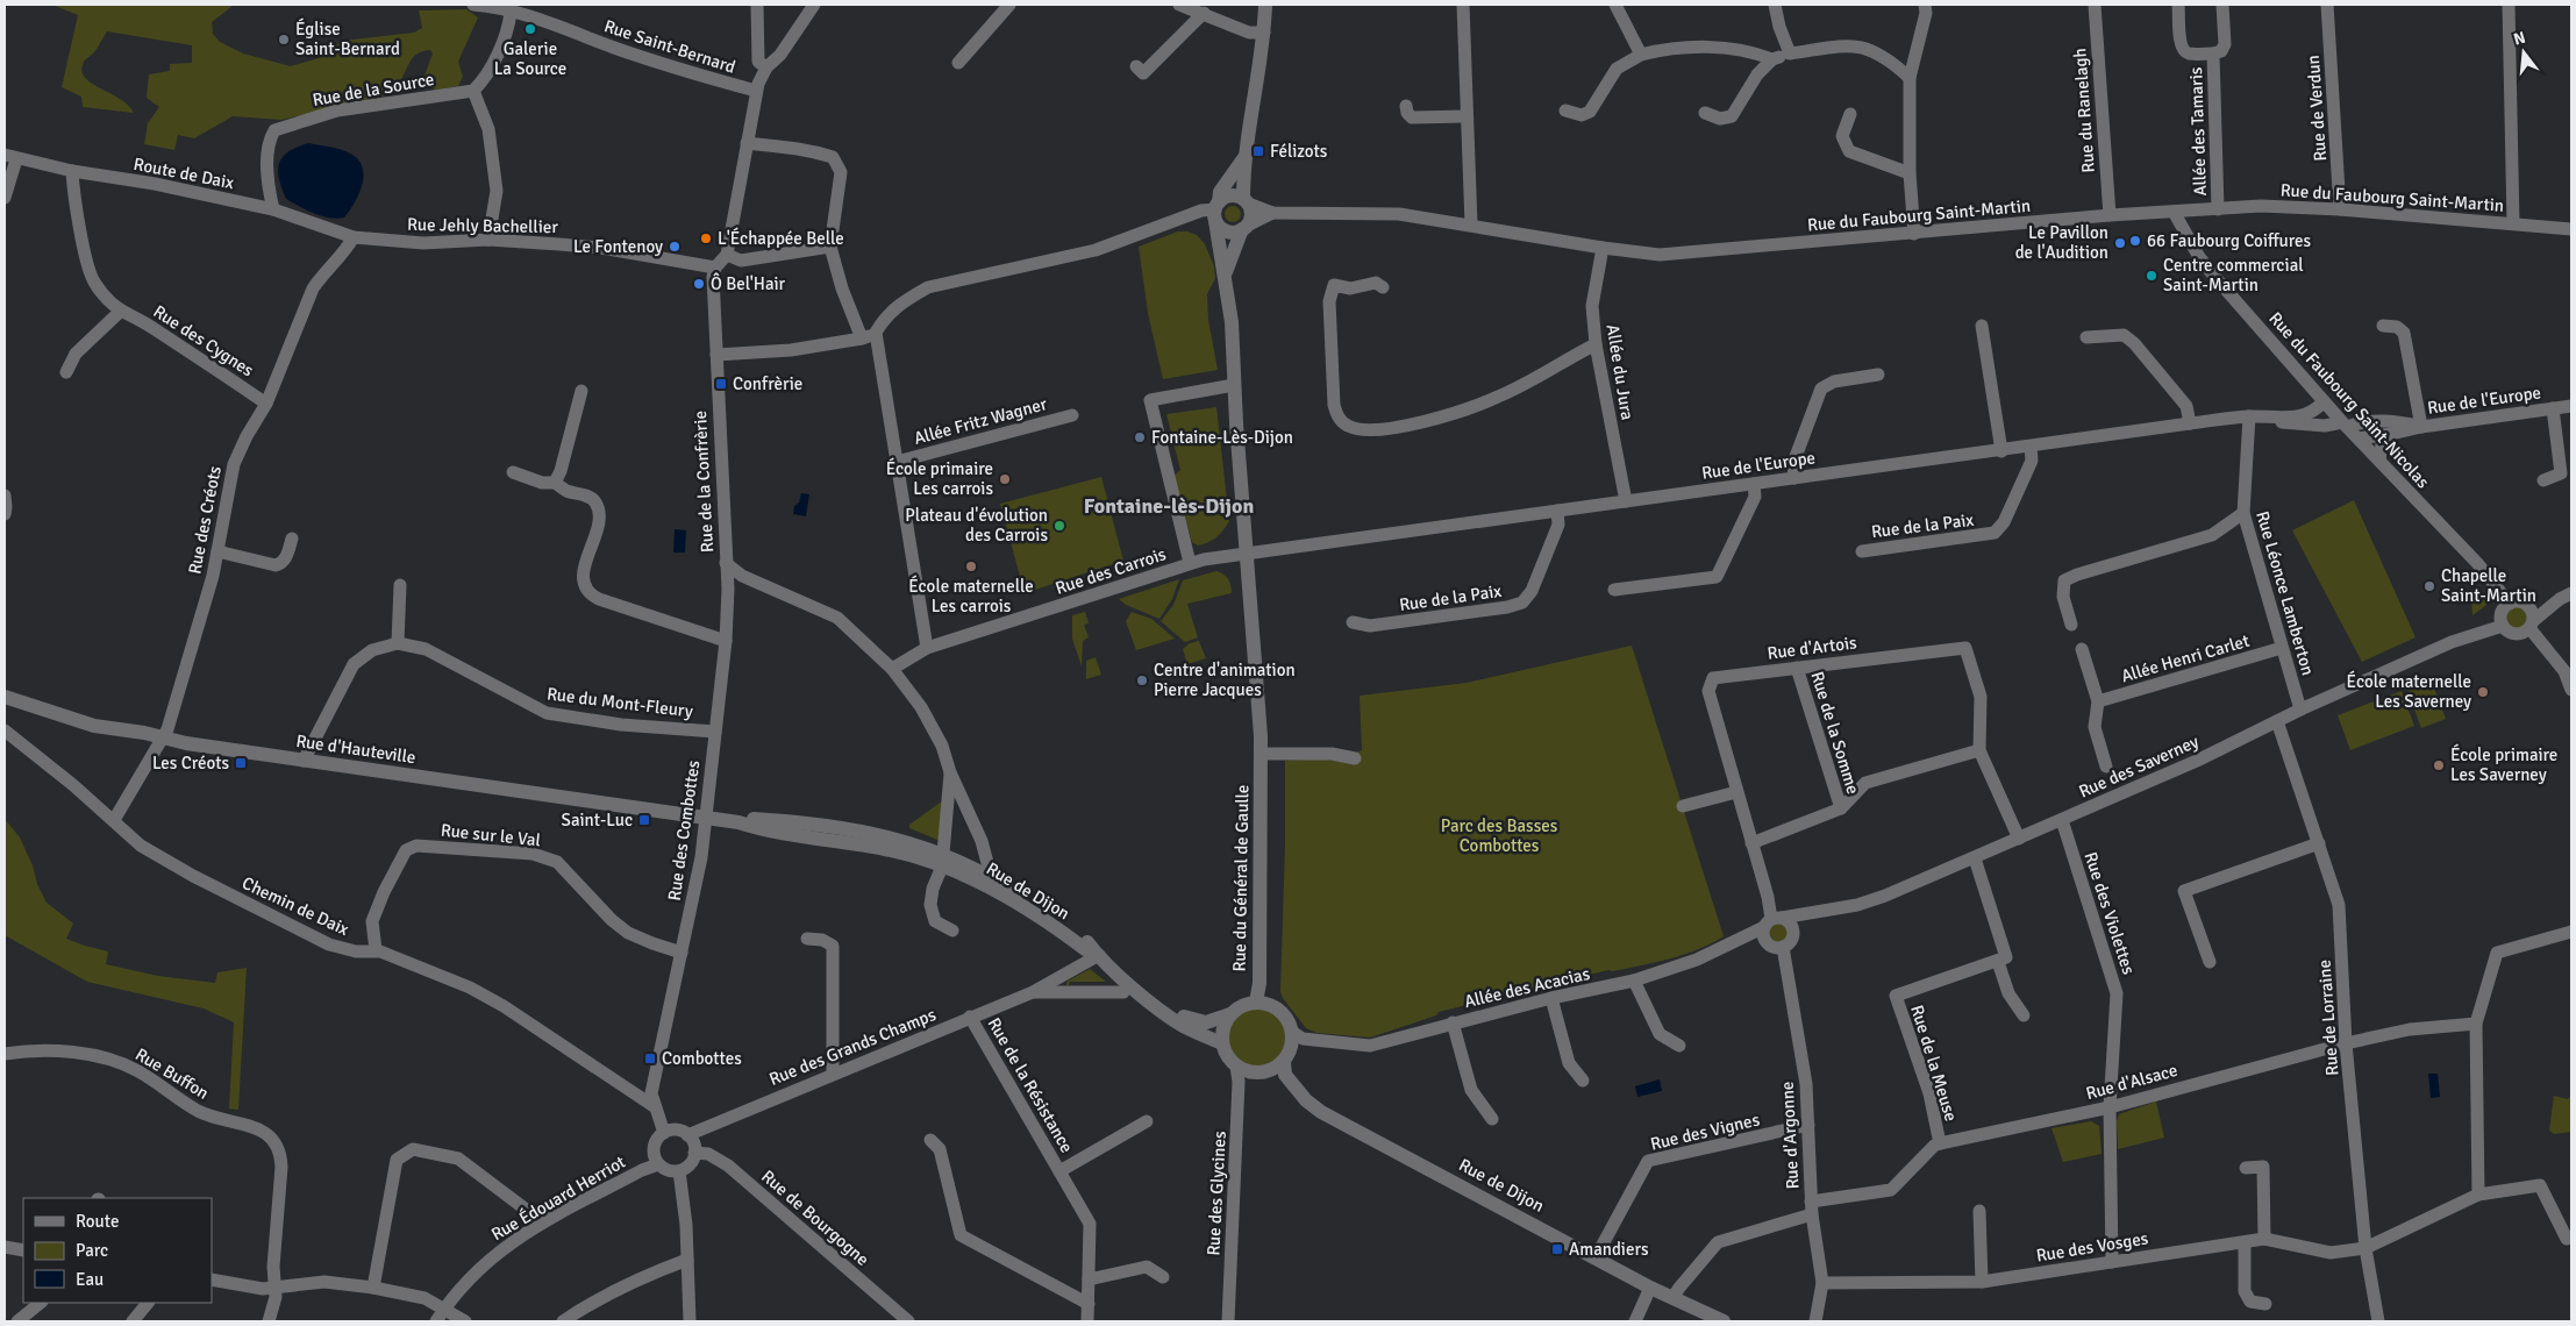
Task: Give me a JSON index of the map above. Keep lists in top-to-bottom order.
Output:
{
  "streets": {
    "street": [
      "Rue Saint-Bernard",
      "Rue de la Source",
      "Rue de Verdun",
      "Rue du Ranelagh",
      "Allée des Tamaris",
      "Route de Daix",
      "Rue du Faubourg Saint-Martin",
      "Rue Jehly Bachellier",
      "Rue des Cygnes",
      "Allée du Jura",
      "Rue du Faubourg Saint-Nicolas",
      "Rue de l'Europe",
      "Allée Fritz Wagner",
      "Rue de la Confrèrie",
      "Rue des Créots",
      "Rue de la Paix",
      "Rue des Carrois",
      "Rue Léonce Lamberton",
      "Rue d'Artois",
      "Allée Henri Carlet",
      "Rue du Mont-Fleury",
      "Rue de la Somme",
      "Rue d'Hauteville",
      "Rue des Saverney",
      "Rue des Combottes",
      "Rue sur le Val",
      "Rue du Général de Gaulle",
      "Rue de Dijon",
      "Chemin de Daix",
      "Rue des Violettes",
      "Allée des Acacias",
      "Rue de Lorraine",
      "Rue des Grands Champs",
      "Rue de la Meuse",
      "Rue Buffon",
      "Rue d'Alsace",
      "Rue de la Résistance",
      "Rue des Vignes",
      "Rue d'Argonne",
      "Rue des Glycines",
      "Rue Édouard Herriot",
      "Rue de Bourgogne",
      "Rue des Vosges"
    ]
  },
  "crossings": [
    ["Rue de la Source", "Route de Daix"],
    ["Rue de Verdun", "Rue du Faubourg Saint-Martin"],
    ["Rue du Ranelagh", "Rue du Faubourg Saint-Martin"],
    ["Allée des Tamaris", "Rue du Faubourg Saint-Martin"],
    ["Route de Daix", "Rue Jehly Bachellier"],
    ["Route de Daix", "Rue des Cygnes"],
    ["Route de Daix", "Rue des Créots"],
    ["Rue du Faubourg Saint-Martin", "Allée du Jura"],
    ["Rue du Faubourg Saint-Martin", "Rue du Faubourg Saint-Nicolas"],
    ["Rue du Faubourg Saint-Martin", "Rue du Général de Gaulle"],
    ["Rue Jehly Bachellier", "Rue de la Confrèrie"],
    ["Rue Jehly Bachellier", "Rue des Créots"],
    ["Rue des Cygnes", "Rue des Créots"],
    ["Allée du Jura", "Rue de l'Europe"],
    ["Rue du Faubourg Saint-Nicolas", "Rue de l'Europe"],
    ["Rue du Faubourg Saint-Nicolas", "Rue des Saverney"],
    ["Rue de l'Europe", "Rue de la Paix"],
    ["Rue de l'Europe", "Rue des Carrois"],
    ["Rue de l'Europe", "Rue Léonce Lamberton"],
    ["Rue de l'Europe", "Rue du Général de Gaulle"],
    ["Rue de la Confrèrie", "Rue des Carrois"],
    ["Rue de la Confrèrie", "Rue des Combottes"],
    ["Rue de la Confrèrie", "Rue de Dijon"],
    ["Rue des Créots", "Rue d'Hauteville"],
    ["Rue des Créots", "Chemin de Daix"],
    ["Rue des Carrois", "Rue du Général de Gaulle"],
    ["Rue des Carrois", "Rue de Dijon"],
    ["Rue Léonce Lamberton", "Allée Henri Carlet"],
    ["Rue Léonce Lamberton", "Rue des Saverney"],
    ["Rue d'Artois", "Rue de la Somme"],
    ["Rue d'Artois", "Rue des Saverney"],
    ["Rue d'Artois", "Allée des Acacias"],
    ["Rue d'Artois", "Rue d'Argonne"],
    ["Rue du Mont-Fleury", "Rue d'Hauteville"],
    ["Rue du Mont-Fleury", "Rue des Combottes"],
    ["Rue d'Hauteville", "Rue des Combottes"],
    ["Rue d'Hauteville", "Rue de Dijon"],
    ["Rue des Saverney", "Rue des Violettes"],
    ["Rue des Saverney", "Allée des Acacias"],
    ["Rue des Saverney", "Rue de Lorraine"],
    ["Rue des Saverney", "Rue d'Argonne"],
    ["Rue des Combottes", "Rue sur le Val"],
    ["Rue des Combottes", "Chemin de Daix"],
    ["Rue des Combottes", "Rue des Grands Champs"],
    ["Rue des Combottes", "Rue Édouard Herriot"],
    ["Rue des Combottes", "Rue de Bourgogne"],
    ["Rue sur le Val", "Chemin de Daix"],
    ["Rue du Général de Gaulle", "Rue de Dijon"],
    ["Rue du Général de Gaulle", "Allée des Acacias"],
    ["Rue du Général de Gaulle", "Rue des Glycines"],
    ["Rue de Dijon", "Allée des Acacias"],
    ["Rue de Dijon", "Rue des Grands Champs"],
    ["Rue de Dijon", "Rue d'Alsace"],
    ["Rue de Dijon", "Rue des Vignes"],
    ["Rue de Dijon", "Rue des Glycines"],
    ["Rue des Violettes", "Rue d'Alsace"],
    ["Rue des Violettes", "Rue des Vosges"],
    ["Allée des Acacias", "Rue d'Argonne"],
    ["Allée des Acacias", "Rue des Glycines"],
    ["Rue de Lorraine", "Rue d'Alsace"],
    ["Rue de Lorraine", "Rue des Vosges"],
    ["Rue des Grands Champs", "Rue de la Résistance"],
    ["Rue des Grands Champs", "Rue Édouard Herriot"],
    ["Rue des Grands Champs", "Rue de Bourgogne"],
    ["Rue de la Meuse", "Rue d'Alsace"],
    ["Rue d'Alsace", "Rue d'Argonne"],
    ["Rue des Vignes", "Rue d'Argonne"],
    ["Rue d'Argonne", "Rue des Vosges"],
    ["Rue Édouard Herriot", "Rue de Bourgogne"]
  ],
  "districts": ["Fontaine-lès-Dijon"],
  "parks": ["Parc des Basses Combottes"],
  "places": {
    "other": [
      "Galerie La Source",
      "Église Saint-Bernard",
      "L'Échappée Belle",
      "66 Faubourg Coiffures",
      "Le Pavillon de l'Audition",
      "Le Fontenoy",
      "Centre commercial Saint-Martin",
      "Ô Bel'Hair",
      "Fontaine-Lès-Dijon",
      "École primaire Les carrois",
      "Plateau d'évolution des Carrois",
      "École maternelle Les carrois",
      "Chapelle Saint-Martin",
      "Centre d'animation Pierre Jacques",
      "École maternelle Les Saverney",
      "École primaire Les Saverney"
    ],
    "transit": [
      "Félizots",
      "Confrèrie",
      "Les Créots",
      "Saint-Luc",
      "Combottes",
      "Amandiers"
    ]
  },
  "legend": ["Route", "Parc", "Eau"],
  "north": "top"
}
